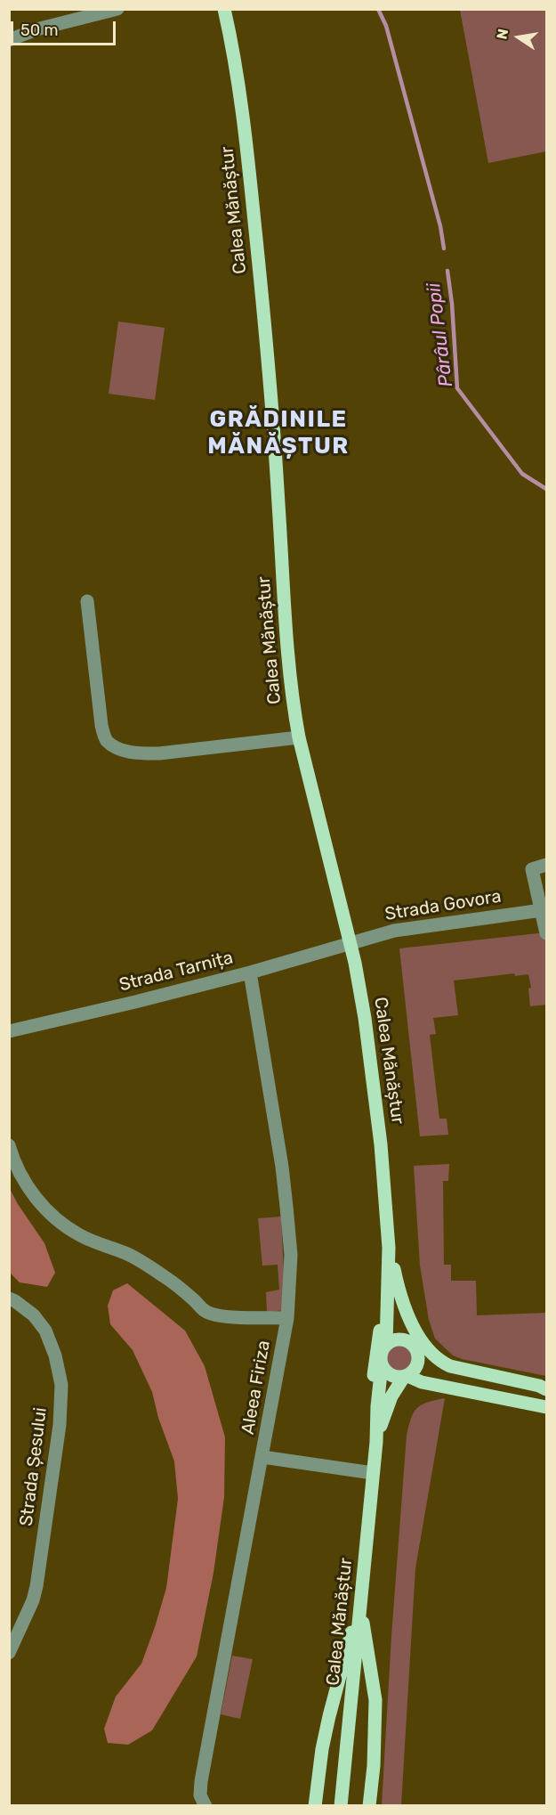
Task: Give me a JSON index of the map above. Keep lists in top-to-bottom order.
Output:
{
  "streets": {
    "main road": ["Calea Mănăștur"],
    "street": [
      "Strada Govora",
      "Strada Tarnița",
      "Aleea Firiza",
      "Strada Șesului"
    ]
  },
  "crossings": [
    ["Calea Mănăștur", "Strada Govora"],
    ["Calea Mănăștur", "Strada Tarnița"],
    ["Strada Govora", "Strada Tarnița"],
    ["Strada Tarnița", "Aleea Firiza"]
  ],
  "districts": ["GRĂDINILE MĂNĂȘTUR"],
  "water": ["Pârâul Popii"],
  "scale_bar": "50 m",
  "north": "left"
}
